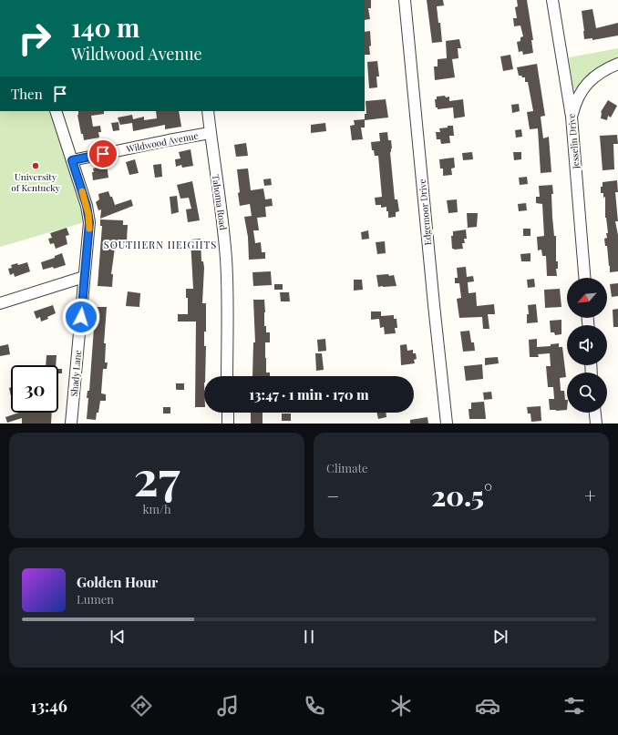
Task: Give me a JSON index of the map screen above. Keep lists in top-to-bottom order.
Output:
{
  "streets": {
    "street": [
      "Jesselin Drive",
      "Wildwood Avenue",
      "Tahoma Road",
      "Edgemoor Drive",
      "Shady Lane"
    ]
  },
  "crossings": [
    ["Wildwood Avenue", "Tahoma Road"],
    ["Wildwood Avenue", "Shady Lane"]
  ],
  "districts": ["SOUTHERN HEIGHTS"],
  "places": ["University of Kentucky"],
  "north": "bottom left",
  "page": {
    "turn": ["140 m", "Wildwood Avenue"],
    "then": "Then",
    "limit": "30",
    "trip": "13:47 · 1 min · 170 m",
    "tile": [
      ["27", "km/h"],
      "Climate"
    ],
    "heat": ["−", "20.5°", "+"],
    "song": ["Golden Hour", "Lumen"],
    "tabs": "13:46"
  }
}
